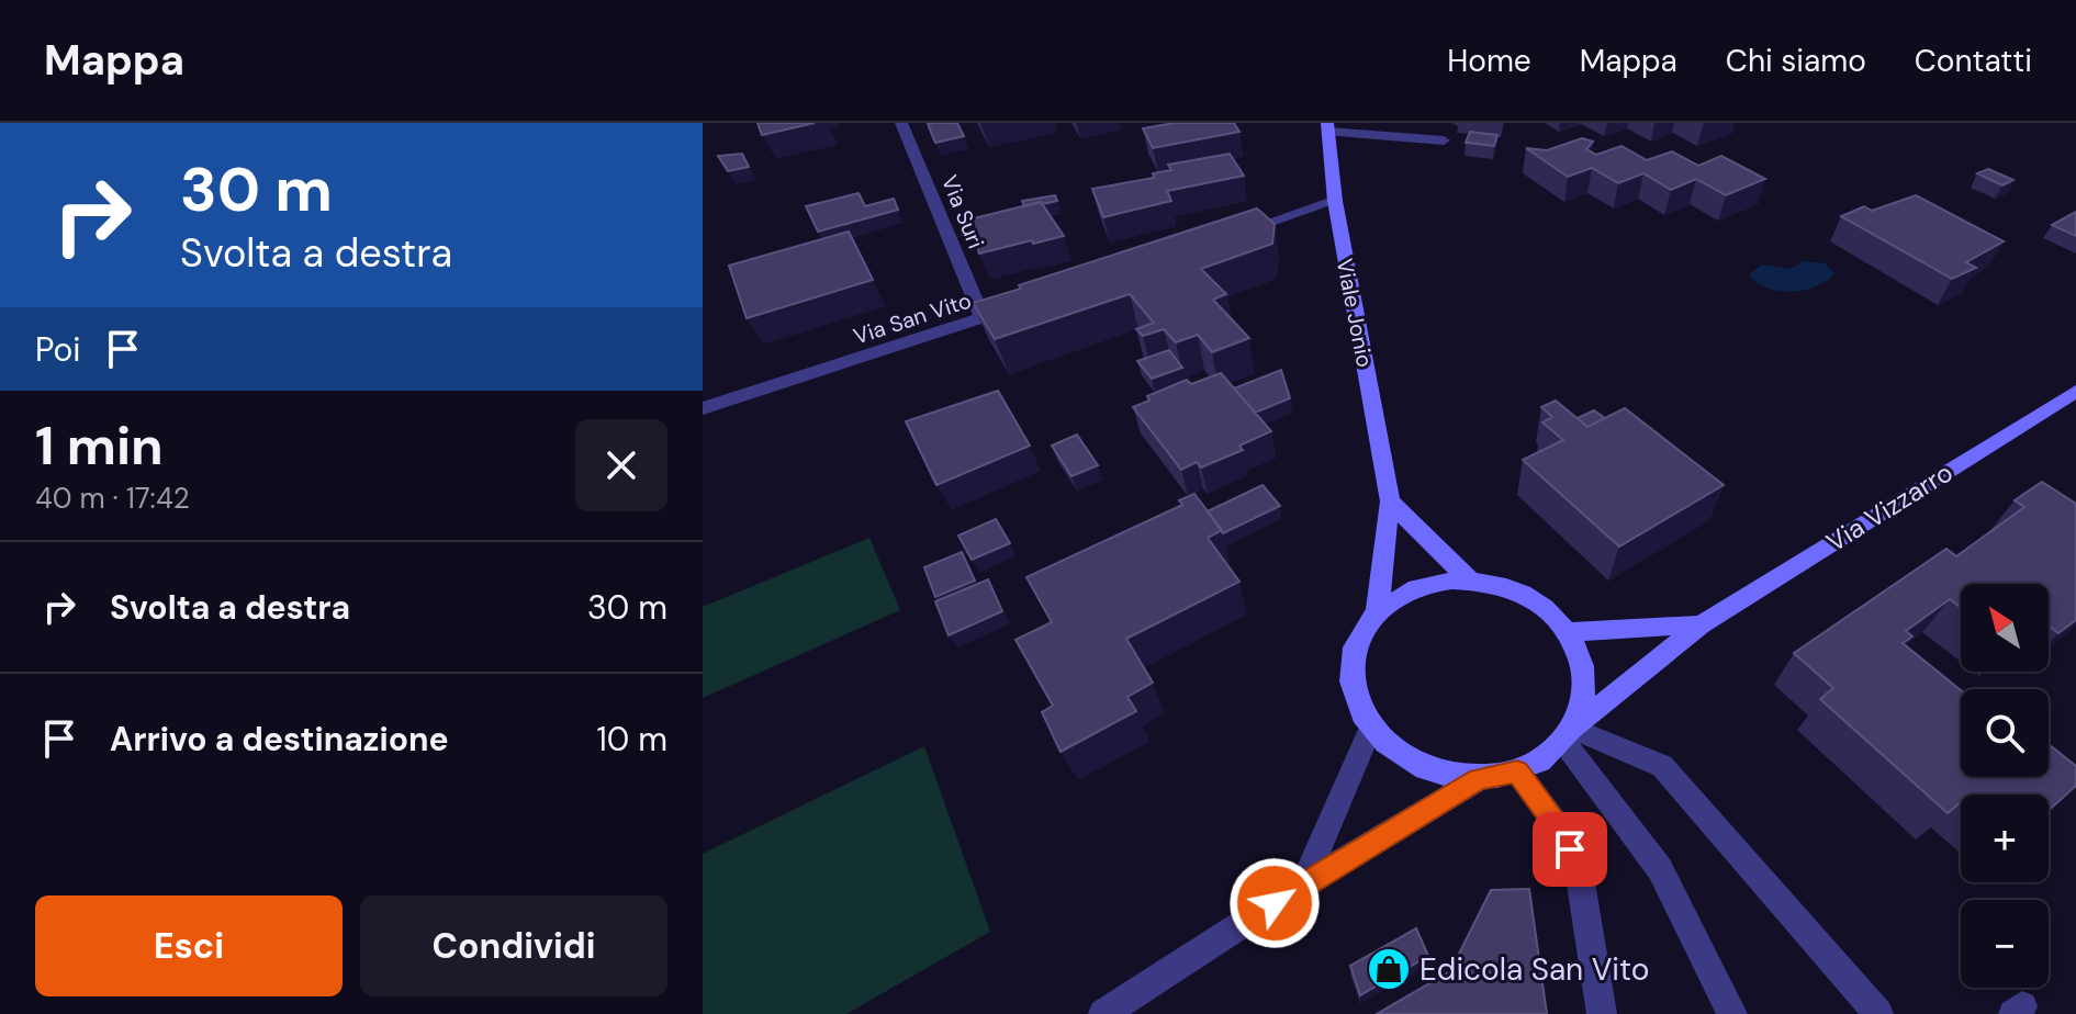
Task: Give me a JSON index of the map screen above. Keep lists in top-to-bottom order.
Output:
{
  "streets": {
    "street": [
      "Via Suri",
      "Viale Jonio",
      "Via San Vito",
      "Via Vizzarro"
    ]
  },
  "crossings": [
    ["Via Suri", "Via San Vito"],
    ["Viale Jonio", "Via Vizzarro"]
  ],
  "places": {
    "shop": ["Edicola San Vito"]
  },
  "north": "top left",
  "page": {
    "header": "Mappa",
    "nav": [
      "Home",
      "Mappa",
      "Chi siamo",
      "Contatti"
    ],
    "turn": ["30 m", "Svolta a destra"],
    "then": "Poi",
    "heading": ["1 min", "40 m · 17:42"],
    "list": [
      {
        "name": "Svolta a destra",
        "value": "30 m"
      },
      {
        "name": "Arrivo a destinazione",
        "value": "10 m"
      }
    ],
    "map_buttons": ["+", "−"],
    "buttons": ["Esci", "Condividi"]
  }
}
